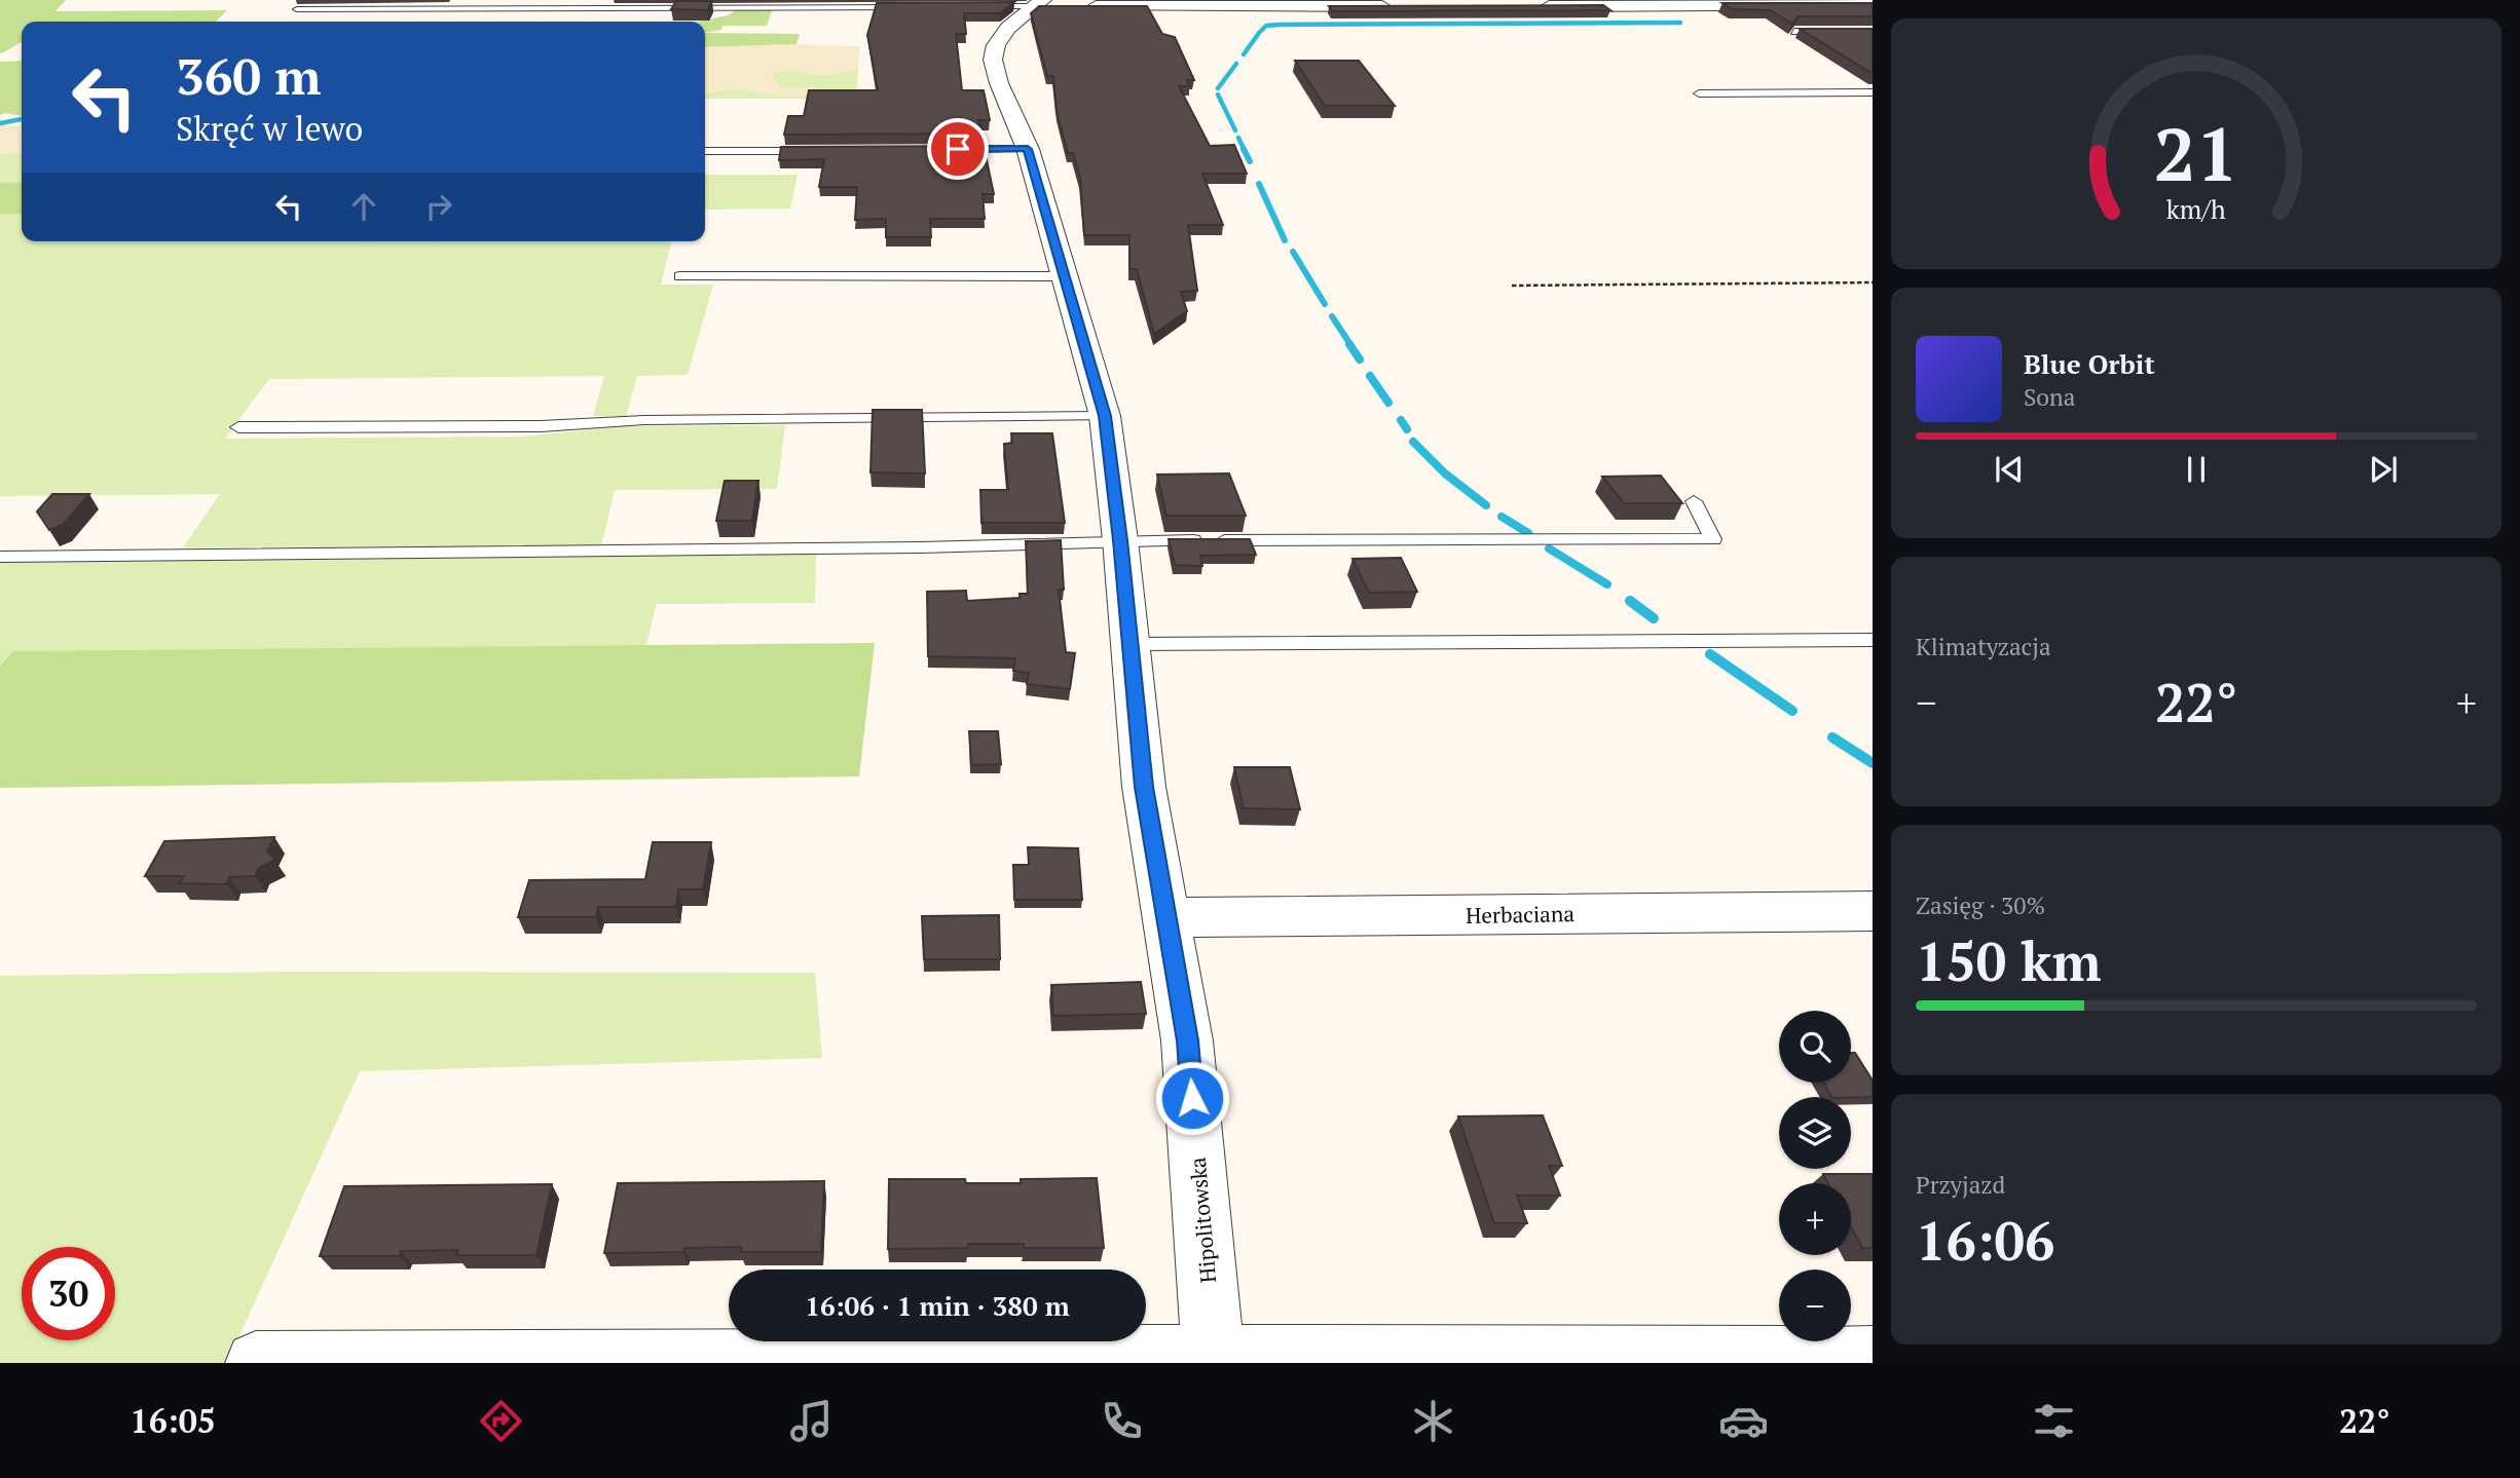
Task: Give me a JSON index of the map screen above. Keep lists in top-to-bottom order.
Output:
{
  "streets": {
    "street": ["Herbaciana", "Hipolitowska"]
  },
  "crossings": [
    ["Herbaciana", "Hipolitowska"]
  ],
  "page": {
    "turn": ["360 m", "Skręć w lewo"],
    "song": ["Blue Orbit", "Sona"],
    "tile": [
      "Klimatyzacja",
      ["Zasięg · 30%", "150 km"],
      ["Przyjazd", "16:06"]
    ],
    "heat": ["−", "22°", "+"],
    "map_buttons": ["+", "−"],
    "limit": "30",
    "trip": "16:06 · 1 min · 380 m",
    "tabs": ["16:05", "22°"],
    "gauge": ["21", "km/h"]
  }
}
